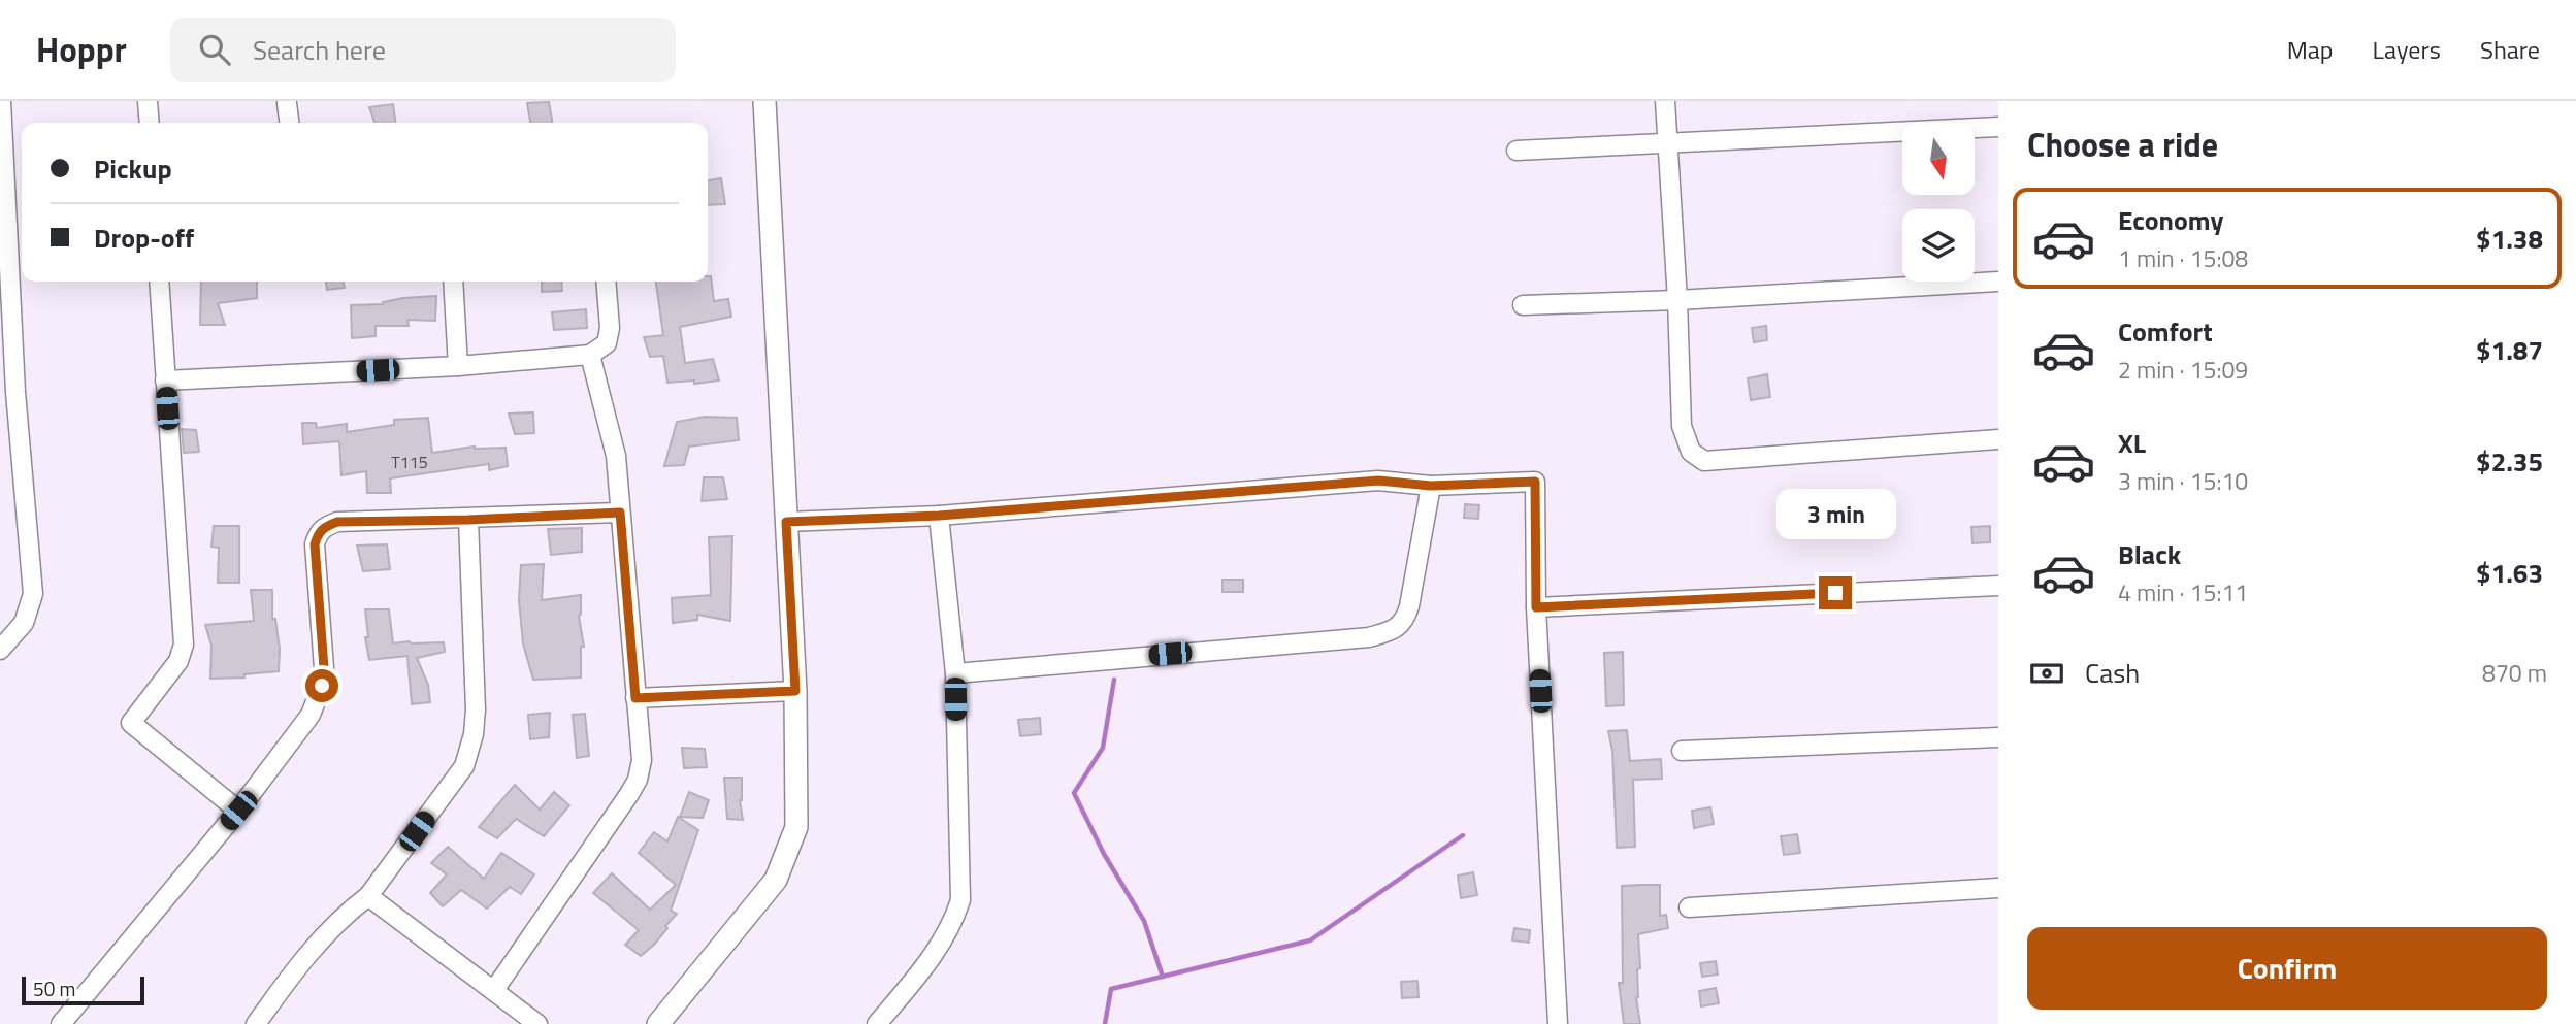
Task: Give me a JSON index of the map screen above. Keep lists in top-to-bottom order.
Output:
{
  "house_numbers": ["T115"],
  "scale_bar": "50 m",
  "north": "bottom",
  "page": {
    "header": "Hoppr",
    "search": "Search here",
    "nav": ["Map", "Layers", "Share"],
    "heading": "Choose a ride",
    "banner": ["Pickup", "Drop-off"],
    "list": [
      {
        "name": "Economy",
        "note": "1 min · 15:08",
        "value": "$1.38"
      },
      {
        "name": "Comfort",
        "note": "2 min · 15:09",
        "value": "$1.87"
      },
      {
        "name": "XL",
        "note": "3 min · 15:10",
        "value": "$2.35"
      },
      {
        "name": "Black",
        "note": "4 min · 15:11",
        "value": "$1.63"
      }
    ],
    "bubble": "3 min",
    "pay": ["Cash", "870 m"],
    "buttons": "Confirm",
    "scale": "50 m"
  }
}
